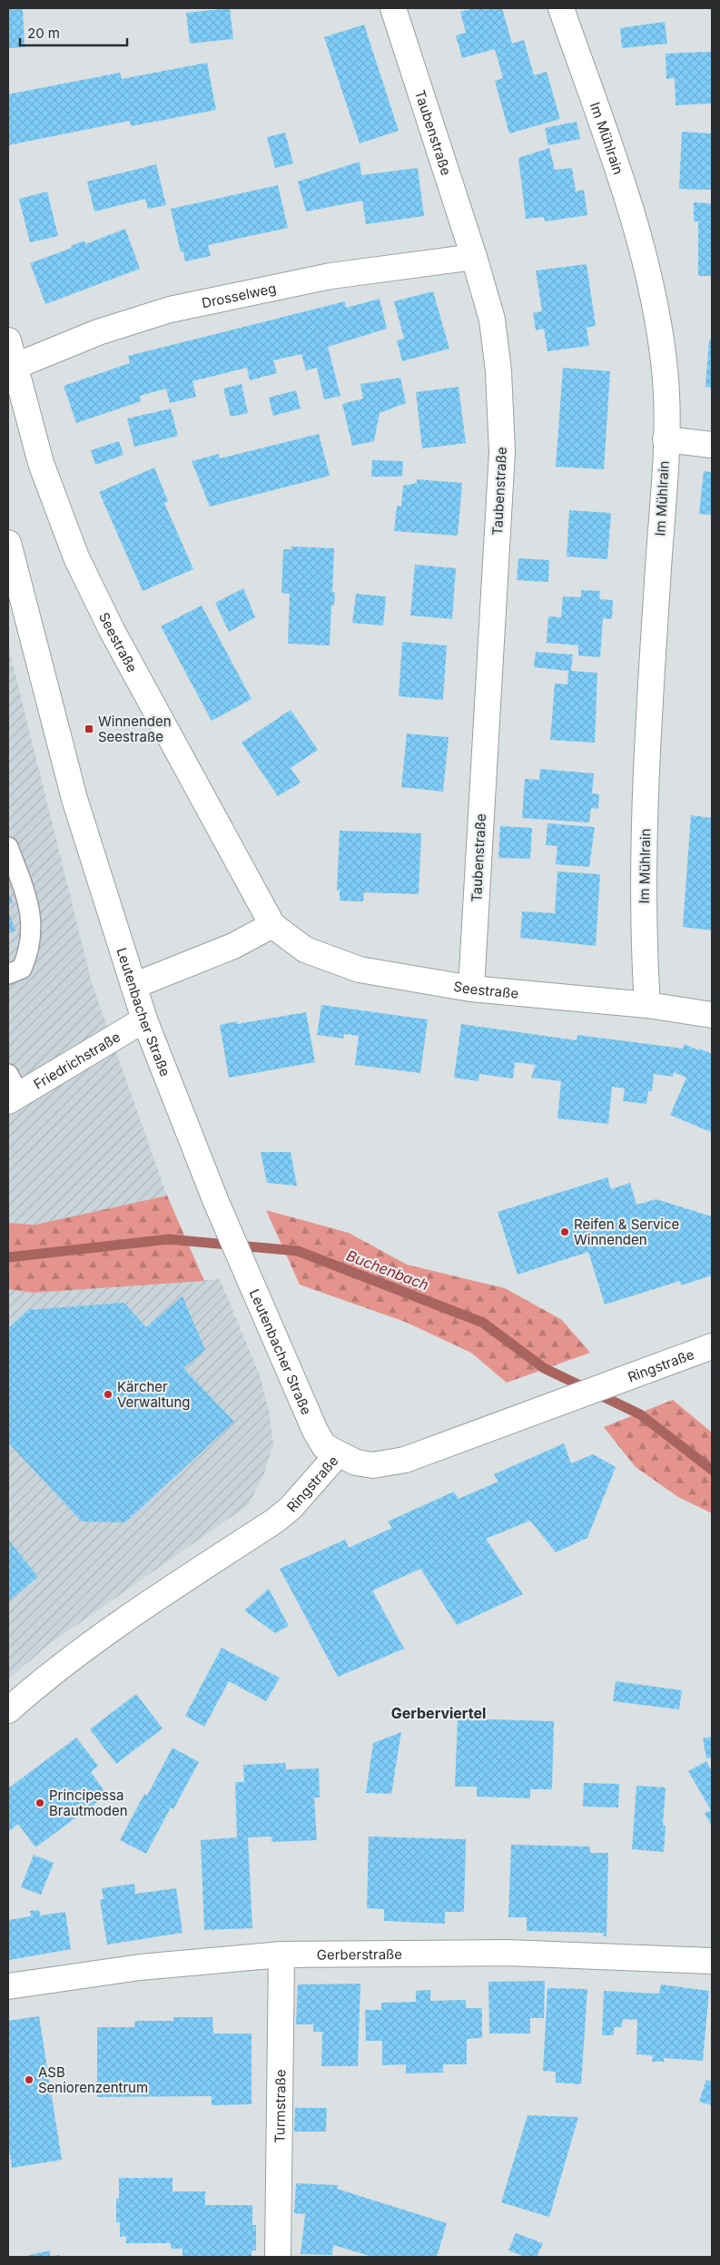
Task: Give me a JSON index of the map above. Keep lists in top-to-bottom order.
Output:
{
  "streets": {
    "street": [
      "Taubenstraße",
      "Im Mühlrain",
      "Drosselweg",
      "Seestraße",
      "Leutenbacher Straße",
      "Friedrichstraße",
      "Ringstraße",
      "Gerberstraße",
      "Turmstraße"
    ]
  },
  "crossings": [
    ["Taubenstraße", "Drosselweg"],
    ["Taubenstraße", "Seestraße"],
    ["Im Mühlrain", "Seestraße"],
    ["Drosselweg", "Seestraße"],
    ["Leutenbacher Straße", "Friedrichstraße"],
    ["Leutenbacher Straße", "Ringstraße"],
    ["Gerberstraße", "Turmstraße"]
  ],
  "districts": ["Gerberviertel"],
  "water": ["Buchenbach"],
  "places": {
    "transit": ["Winnenden Seestraße"],
    "other": [
      "Reifen & Service Winnenden",
      "Kärcher Verwaltung",
      "Principessa Brautmoden",
      "ASB Seniorenzentrum"
    ]
  },
  "scale_bar": "20 m"
}
